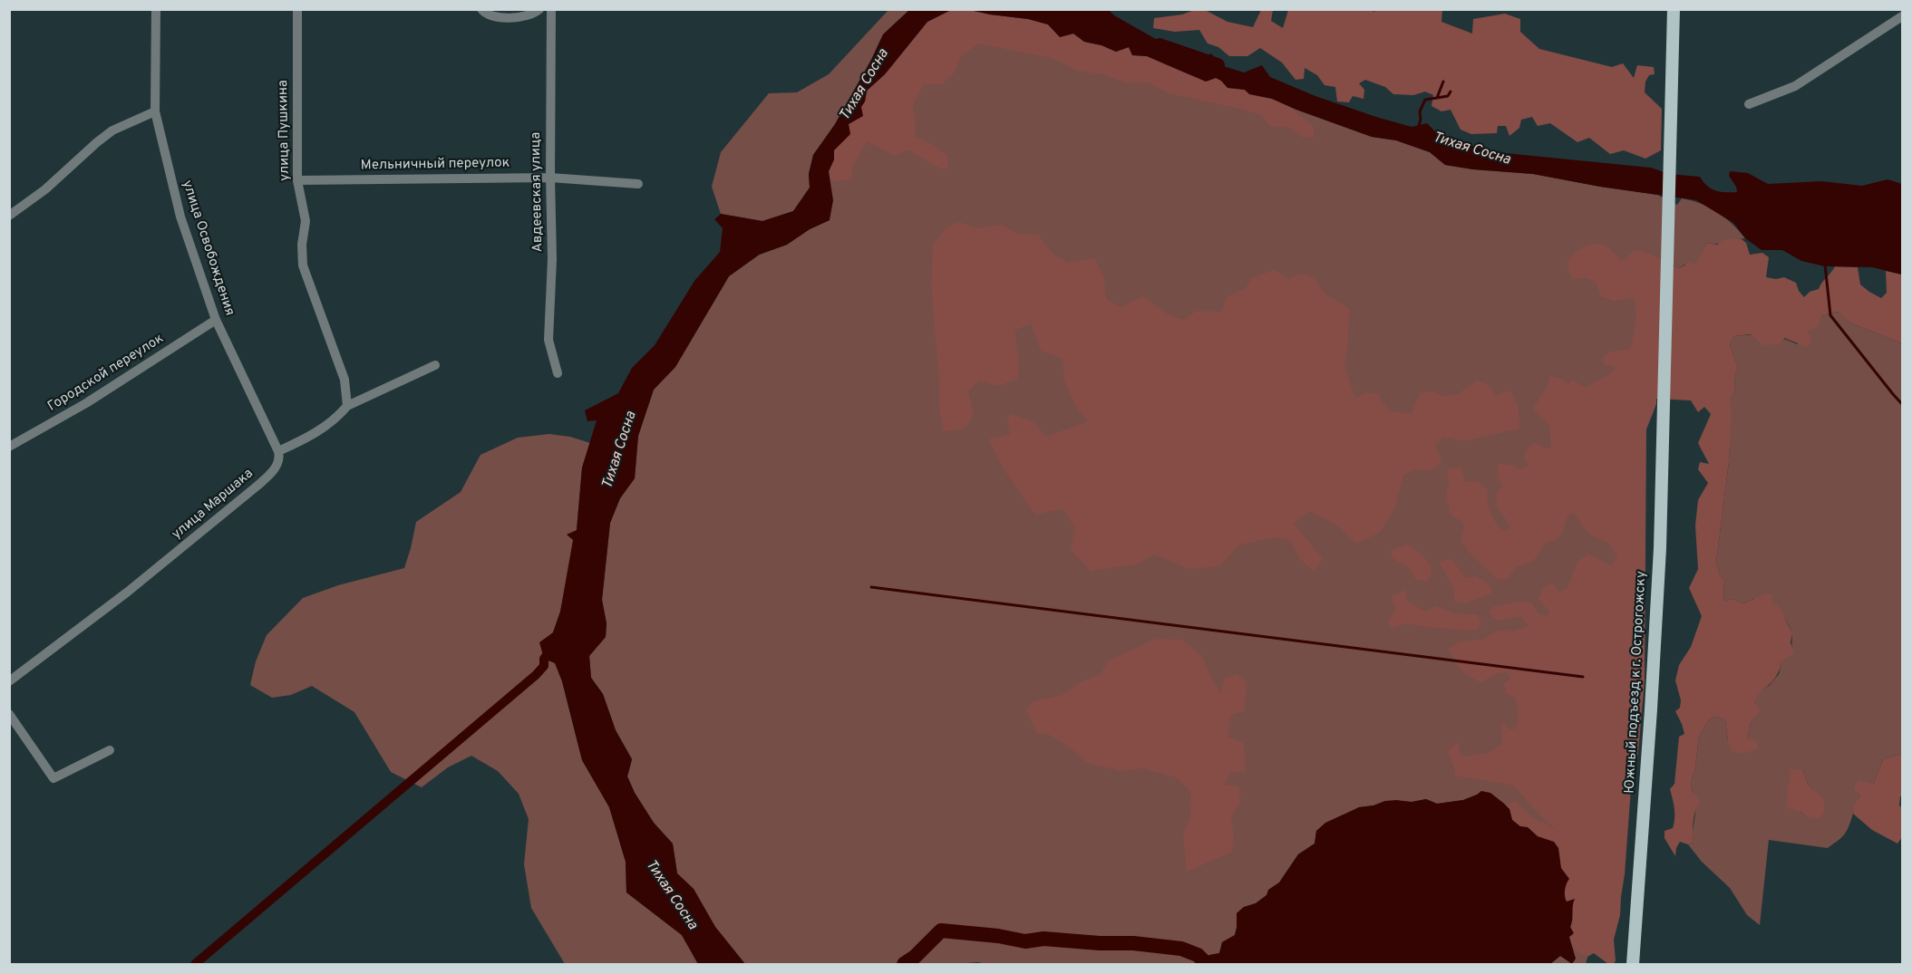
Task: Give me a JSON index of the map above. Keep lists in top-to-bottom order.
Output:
{
  "streets": {
    "main road": ["Южный подъезд к г. Острогожску"],
    "street": [
      "улица Пушкина",
      "Мельничный переулок",
      "Авдеевская улица",
      "улица Освобождения",
      "Городской переулок",
      "улица Маршака"
    ]
  },
  "crossings": [
    ["улица Пушкина", "Мельничный переулок"],
    ["Мельничный переулок", "Авдеевская улица"],
    ["улица Освобождения", "Городской переулок"],
    ["улица Освобождения", "улица Маршака"]
  ],
  "water": ["Тихая Сосна"]
}
